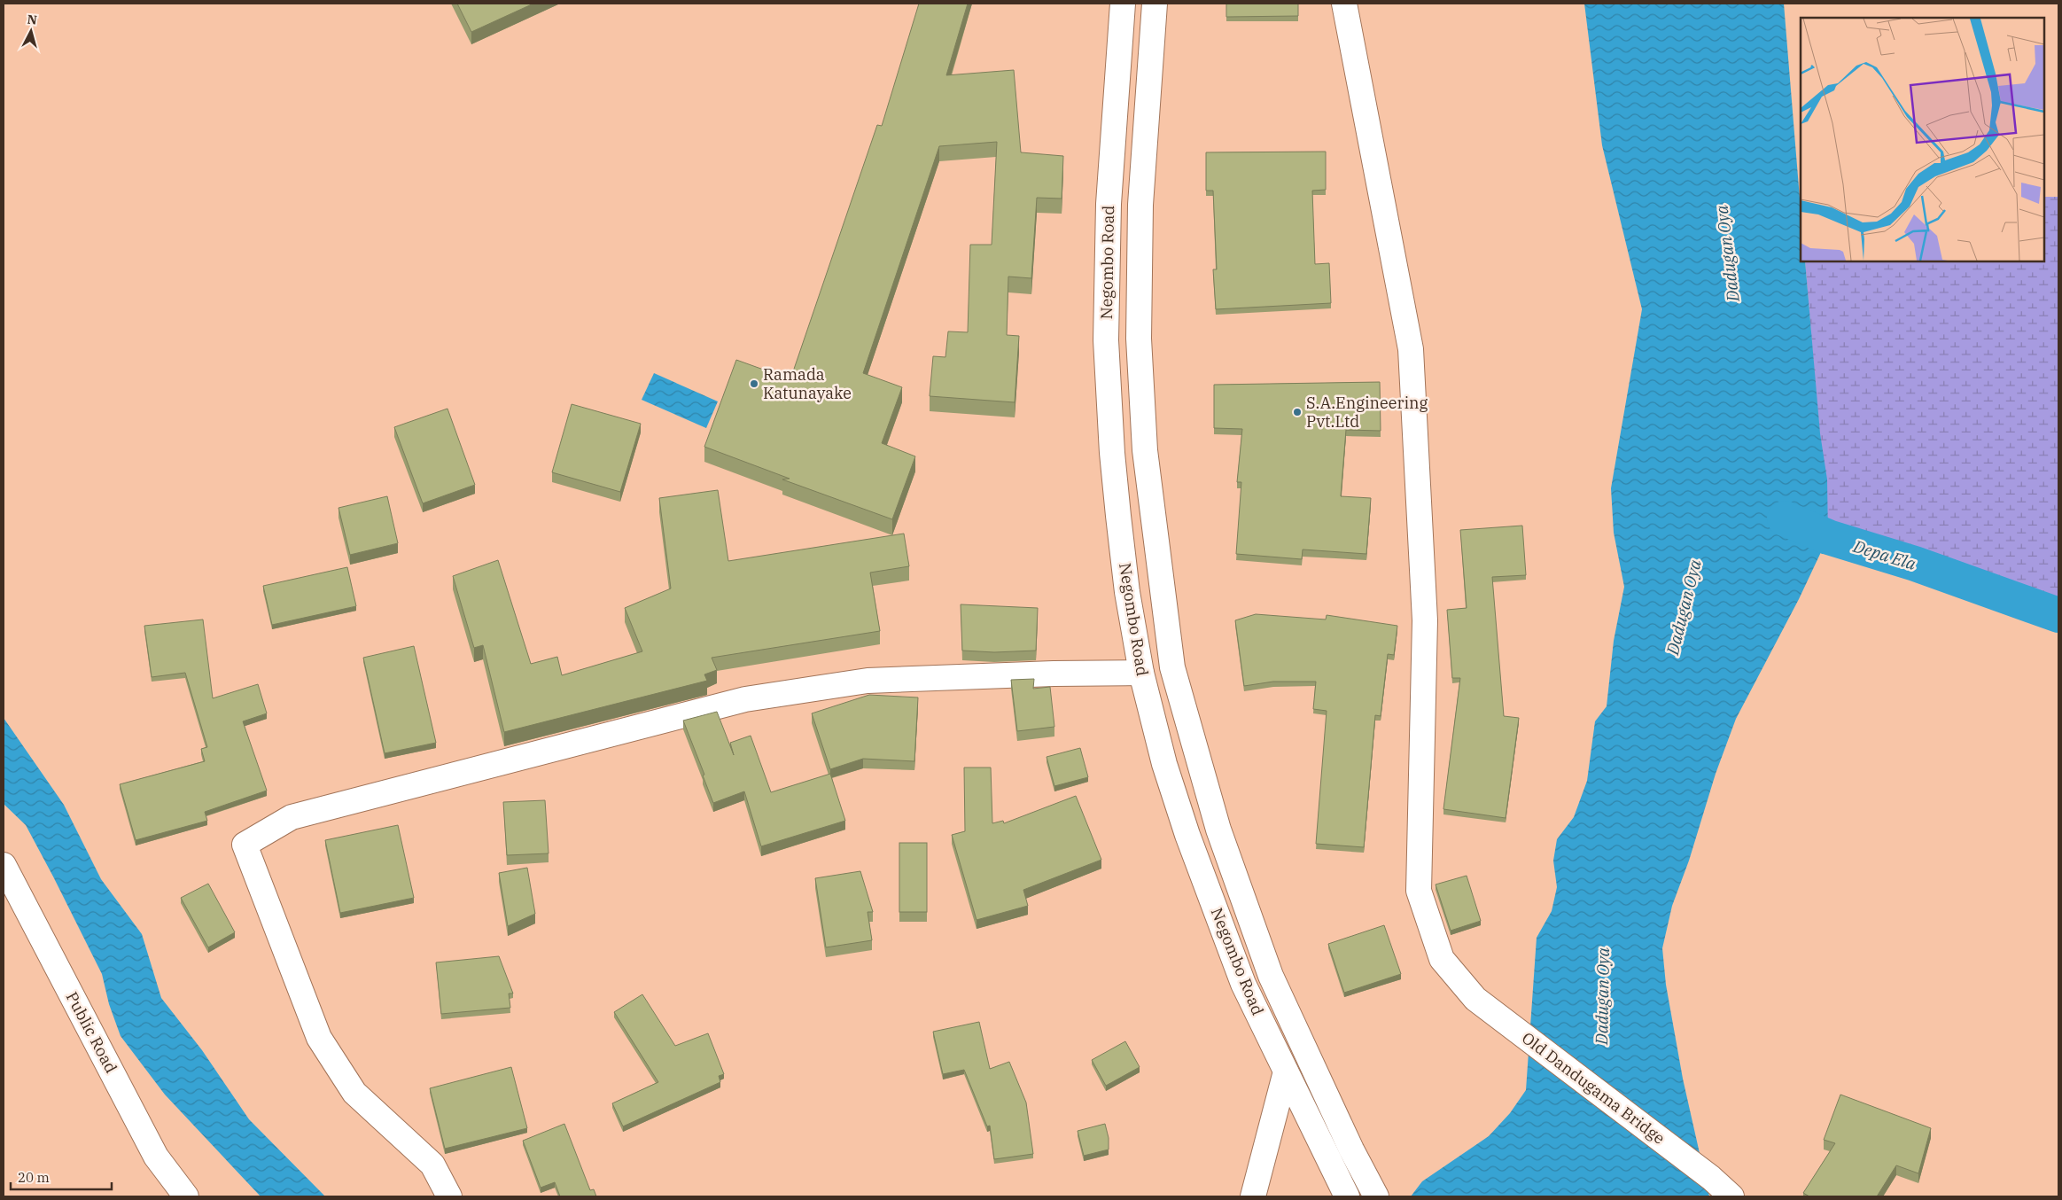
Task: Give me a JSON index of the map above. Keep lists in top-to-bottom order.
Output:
{
  "streets": {
    "main road": ["Negombo Road", "Public Road", "Old Dandugama Bridge"]
  },
  "water": ["Dadugan Oya", "Depa Ela"],
  "places": ["Ramada Katunayake", "S.A.Engineering Pvt.Ltd"],
  "scale_bar": "20 m",
  "north": "top"
}
